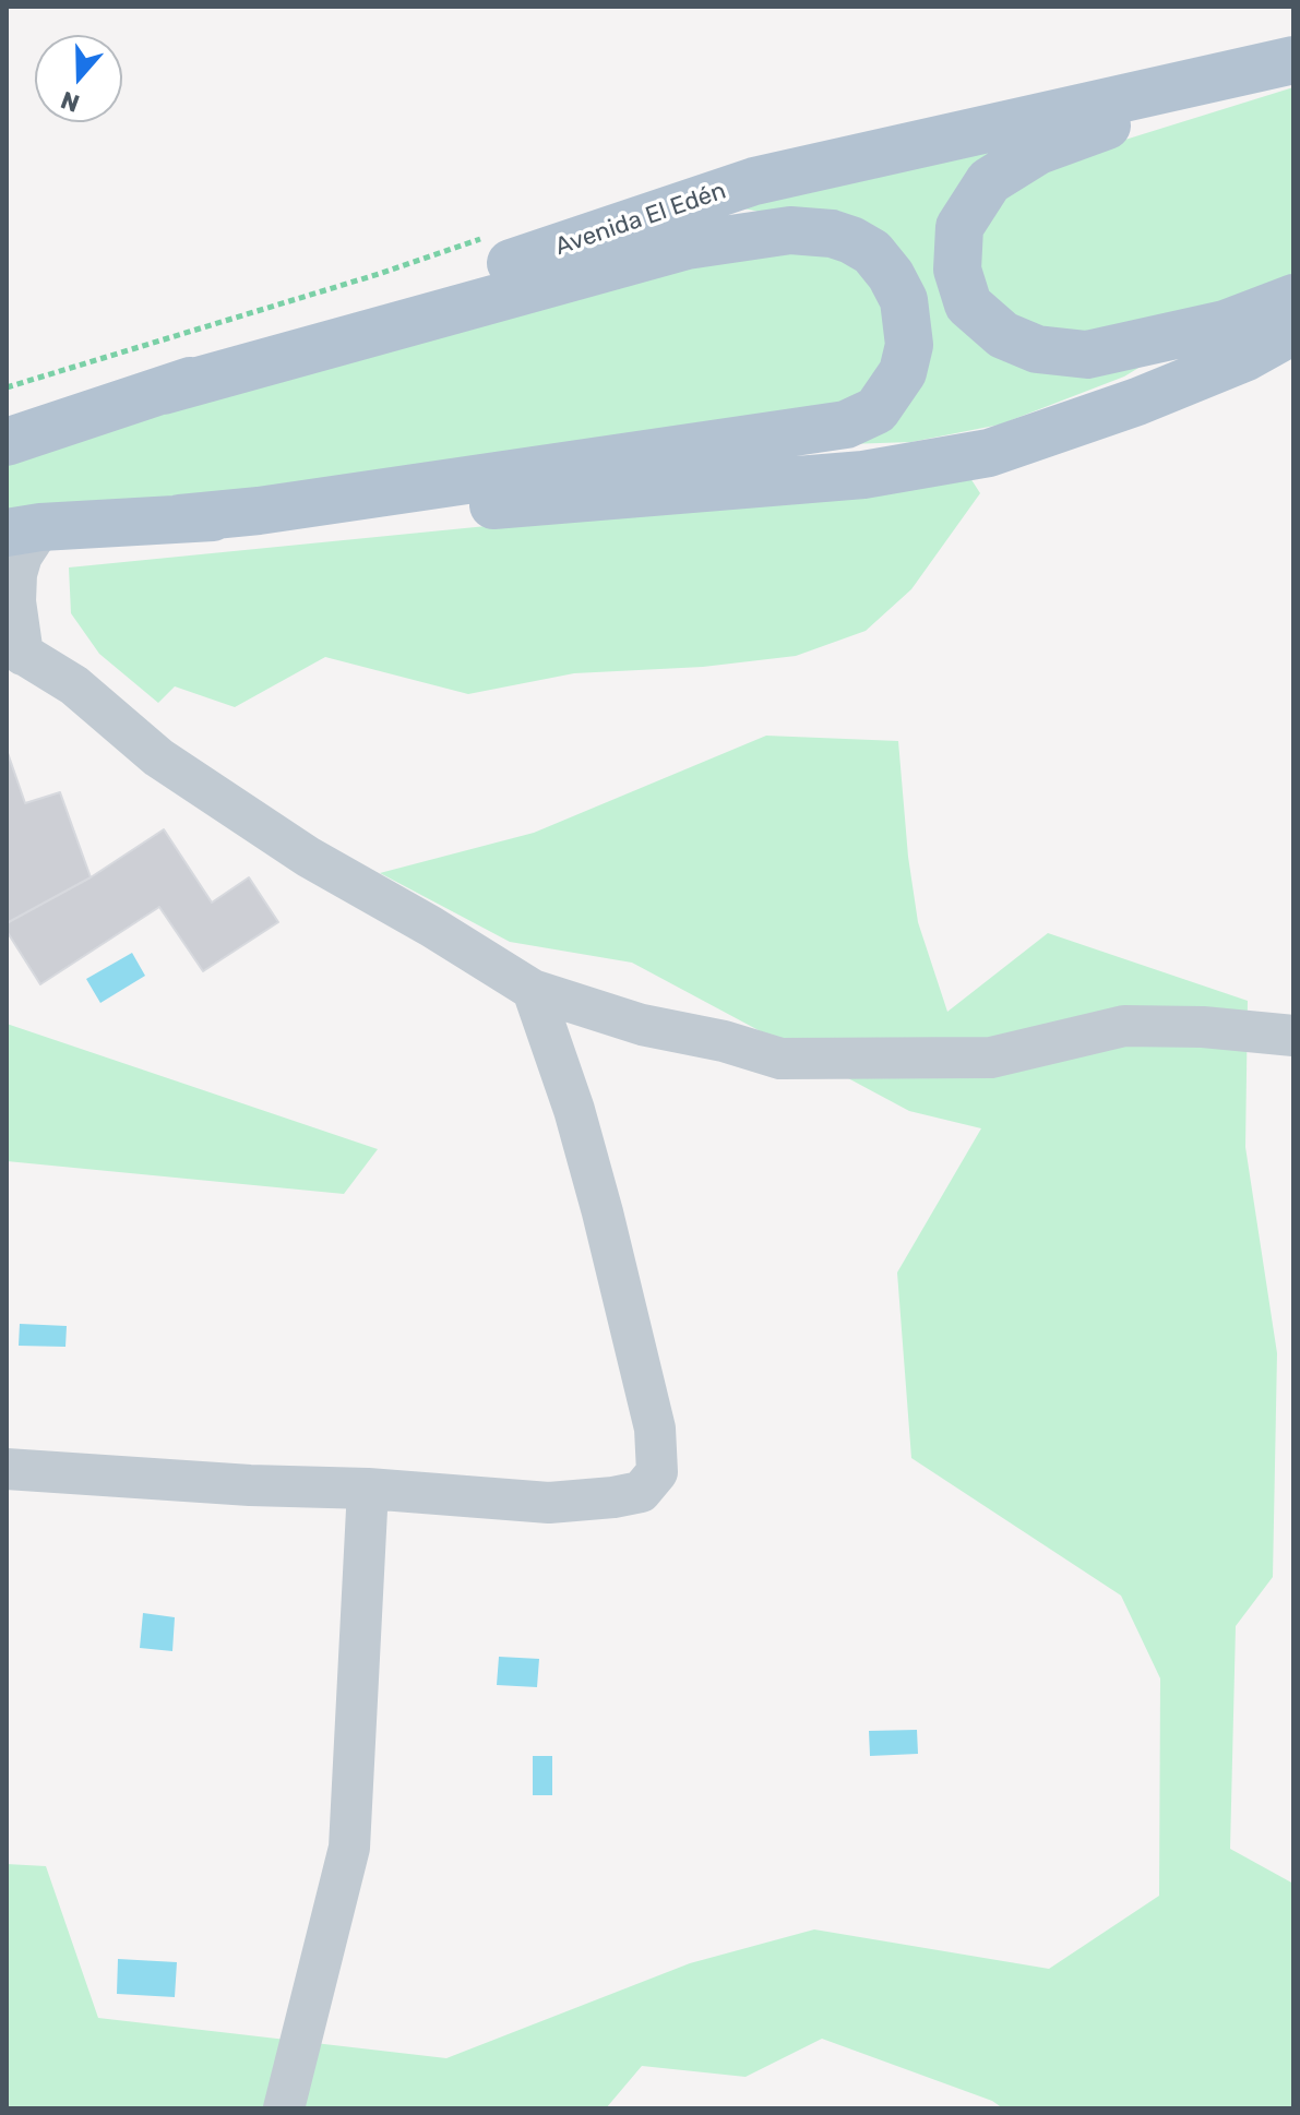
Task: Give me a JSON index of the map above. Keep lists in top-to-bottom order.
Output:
{
  "streets": {
    "main road": ["Avenida El Edén"]
  },
  "north": "bottom"
}
